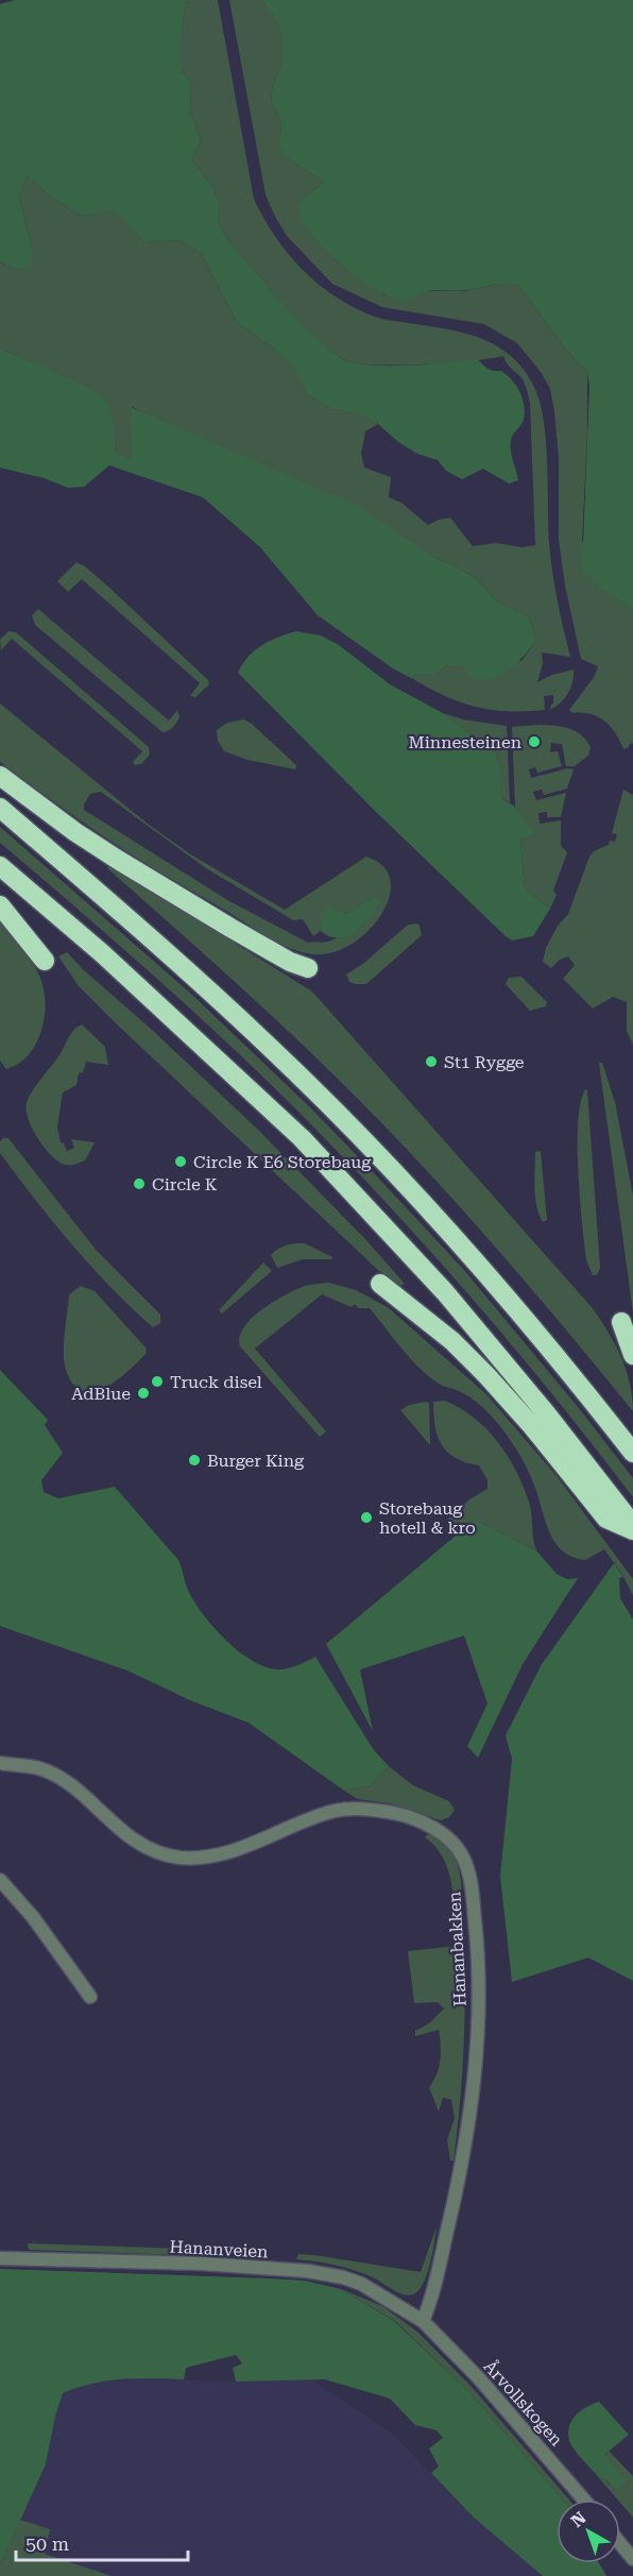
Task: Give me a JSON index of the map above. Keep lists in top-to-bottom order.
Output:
{
  "streets": {
    "street": ["Hananbakken", "Hananveien", "Årvollskogen"]
  },
  "crossings": [
    ["Hananbakken", "Hananveien"],
    ["Hananbakken", "Årvollskogen"],
    ["Hananveien", "Årvollskogen"]
  ],
  "places": [
    "Minnesteinen",
    "St1 Rygge",
    "Circle K E6 Storebaug",
    "Circle K",
    "Truck disel",
    "AdBlue",
    "Burger King",
    "Storebaug hotell & kro"
  ],
  "scale_bar": "50 m",
  "north": "top left"
}
